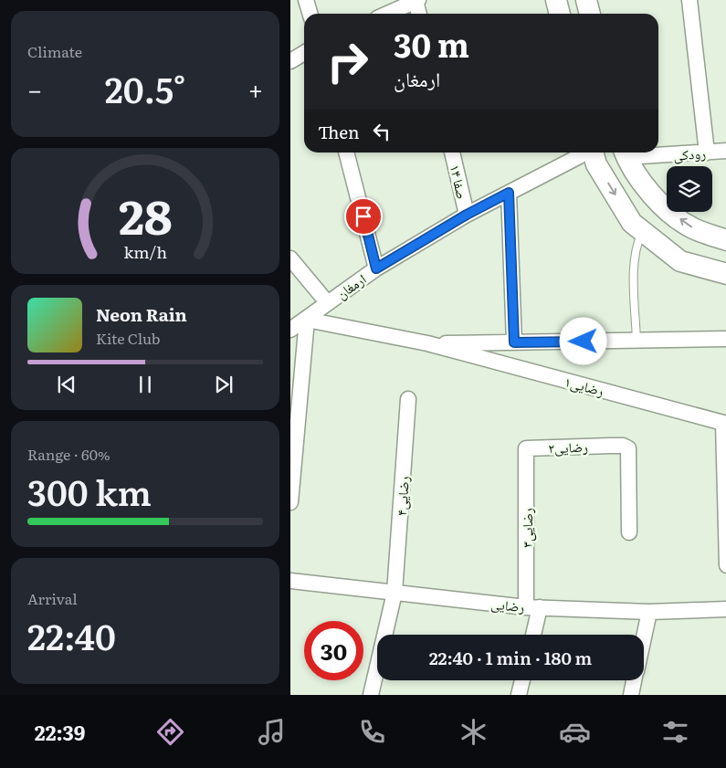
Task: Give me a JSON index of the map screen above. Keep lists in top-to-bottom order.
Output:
{
  "streets": {
    "street": [
      "رودکی",
      "صفا ۱۴",
      "ارمغان",
      "رضایی۱",
      "رضایی۲",
      "رضایی۴",
      "رضایی۳",
      "رضایی"
    ]
  },
  "crossings": [
    ["صفا ۱۴", "ارمغان"],
    ["ارمغان", "رضایی۱"],
    ["رضایی۲", "رضایی۳"],
    ["رضایی۴", "رضایی"],
    ["رضایی۳", "رضایی"]
  ],
  "page": {
    "tile": [
      "Climate",
      ["Range · 60%", "300 km"],
      ["Arrival", "22:40"]
    ],
    "turn": ["30 m", "ارمغان"],
    "heat": ["−", "20.5°", "+"],
    "then": "Then",
    "song": ["Neon Rain", "Kite Club"],
    "limit": "30",
    "trip": "22:40 · 1 min · 180 m",
    "tabs": "22:39",
    "gauge": ["28", "km/h"]
  }
}
